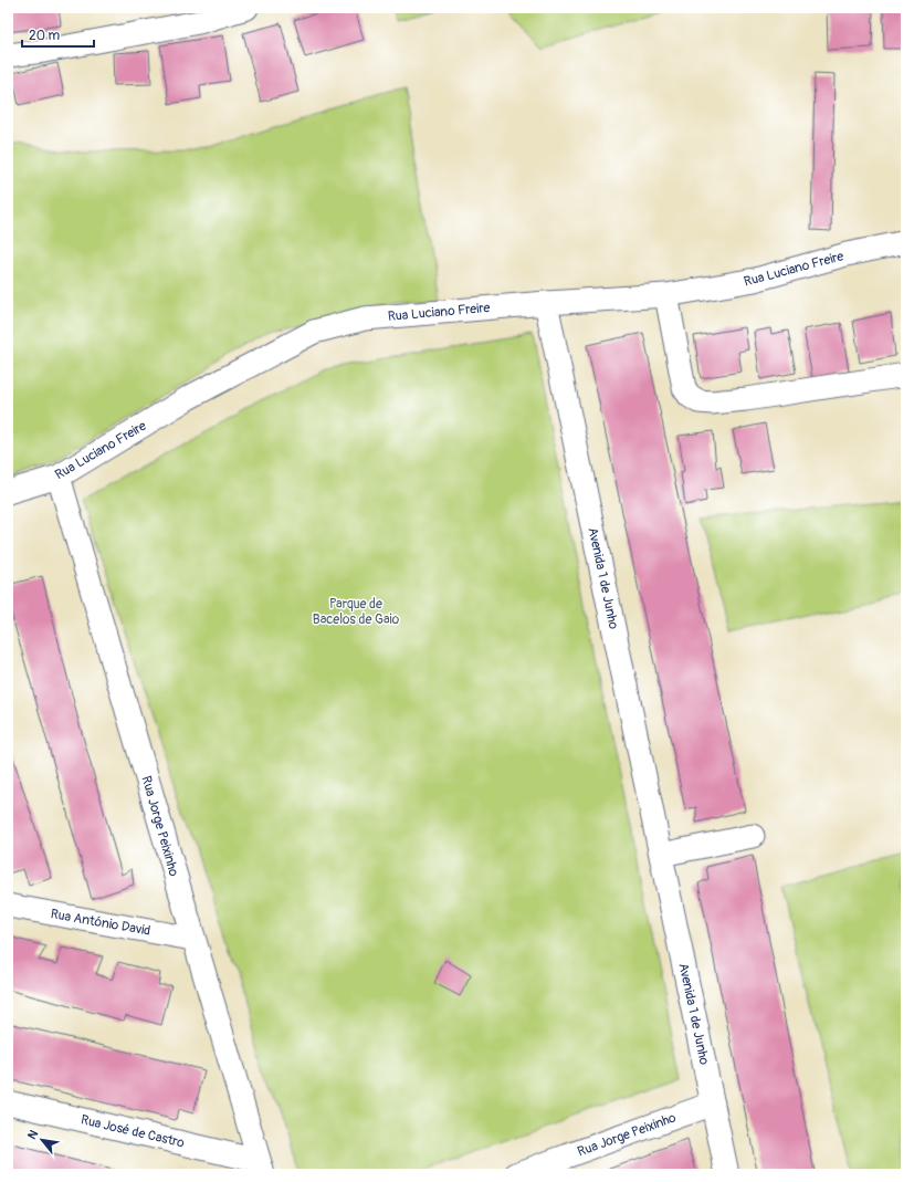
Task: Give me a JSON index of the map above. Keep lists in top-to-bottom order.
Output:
{
  "streets": {
    "street": [
      "Rua Luciano Freire",
      "Avenida 1 de Junho",
      "Rua Jorge Peixinho",
      "Rua António David",
      "Rua José de Castro"
    ]
  },
  "crossings": [
    ["Rua Luciano Freire", "Avenida 1 de Junho"],
    ["Rua Luciano Freire", "Rua Jorge Peixinho"],
    ["Avenida 1 de Junho", "Rua Jorge Peixinho"],
    ["Rua Jorge Peixinho", "Rua António David"],
    ["Rua Jorge Peixinho", "Rua José de Castro"]
  ],
  "parks": ["Parque de Bacelos de Gaio"],
  "scale_bar": "20 m",
  "north": "top left"
}
